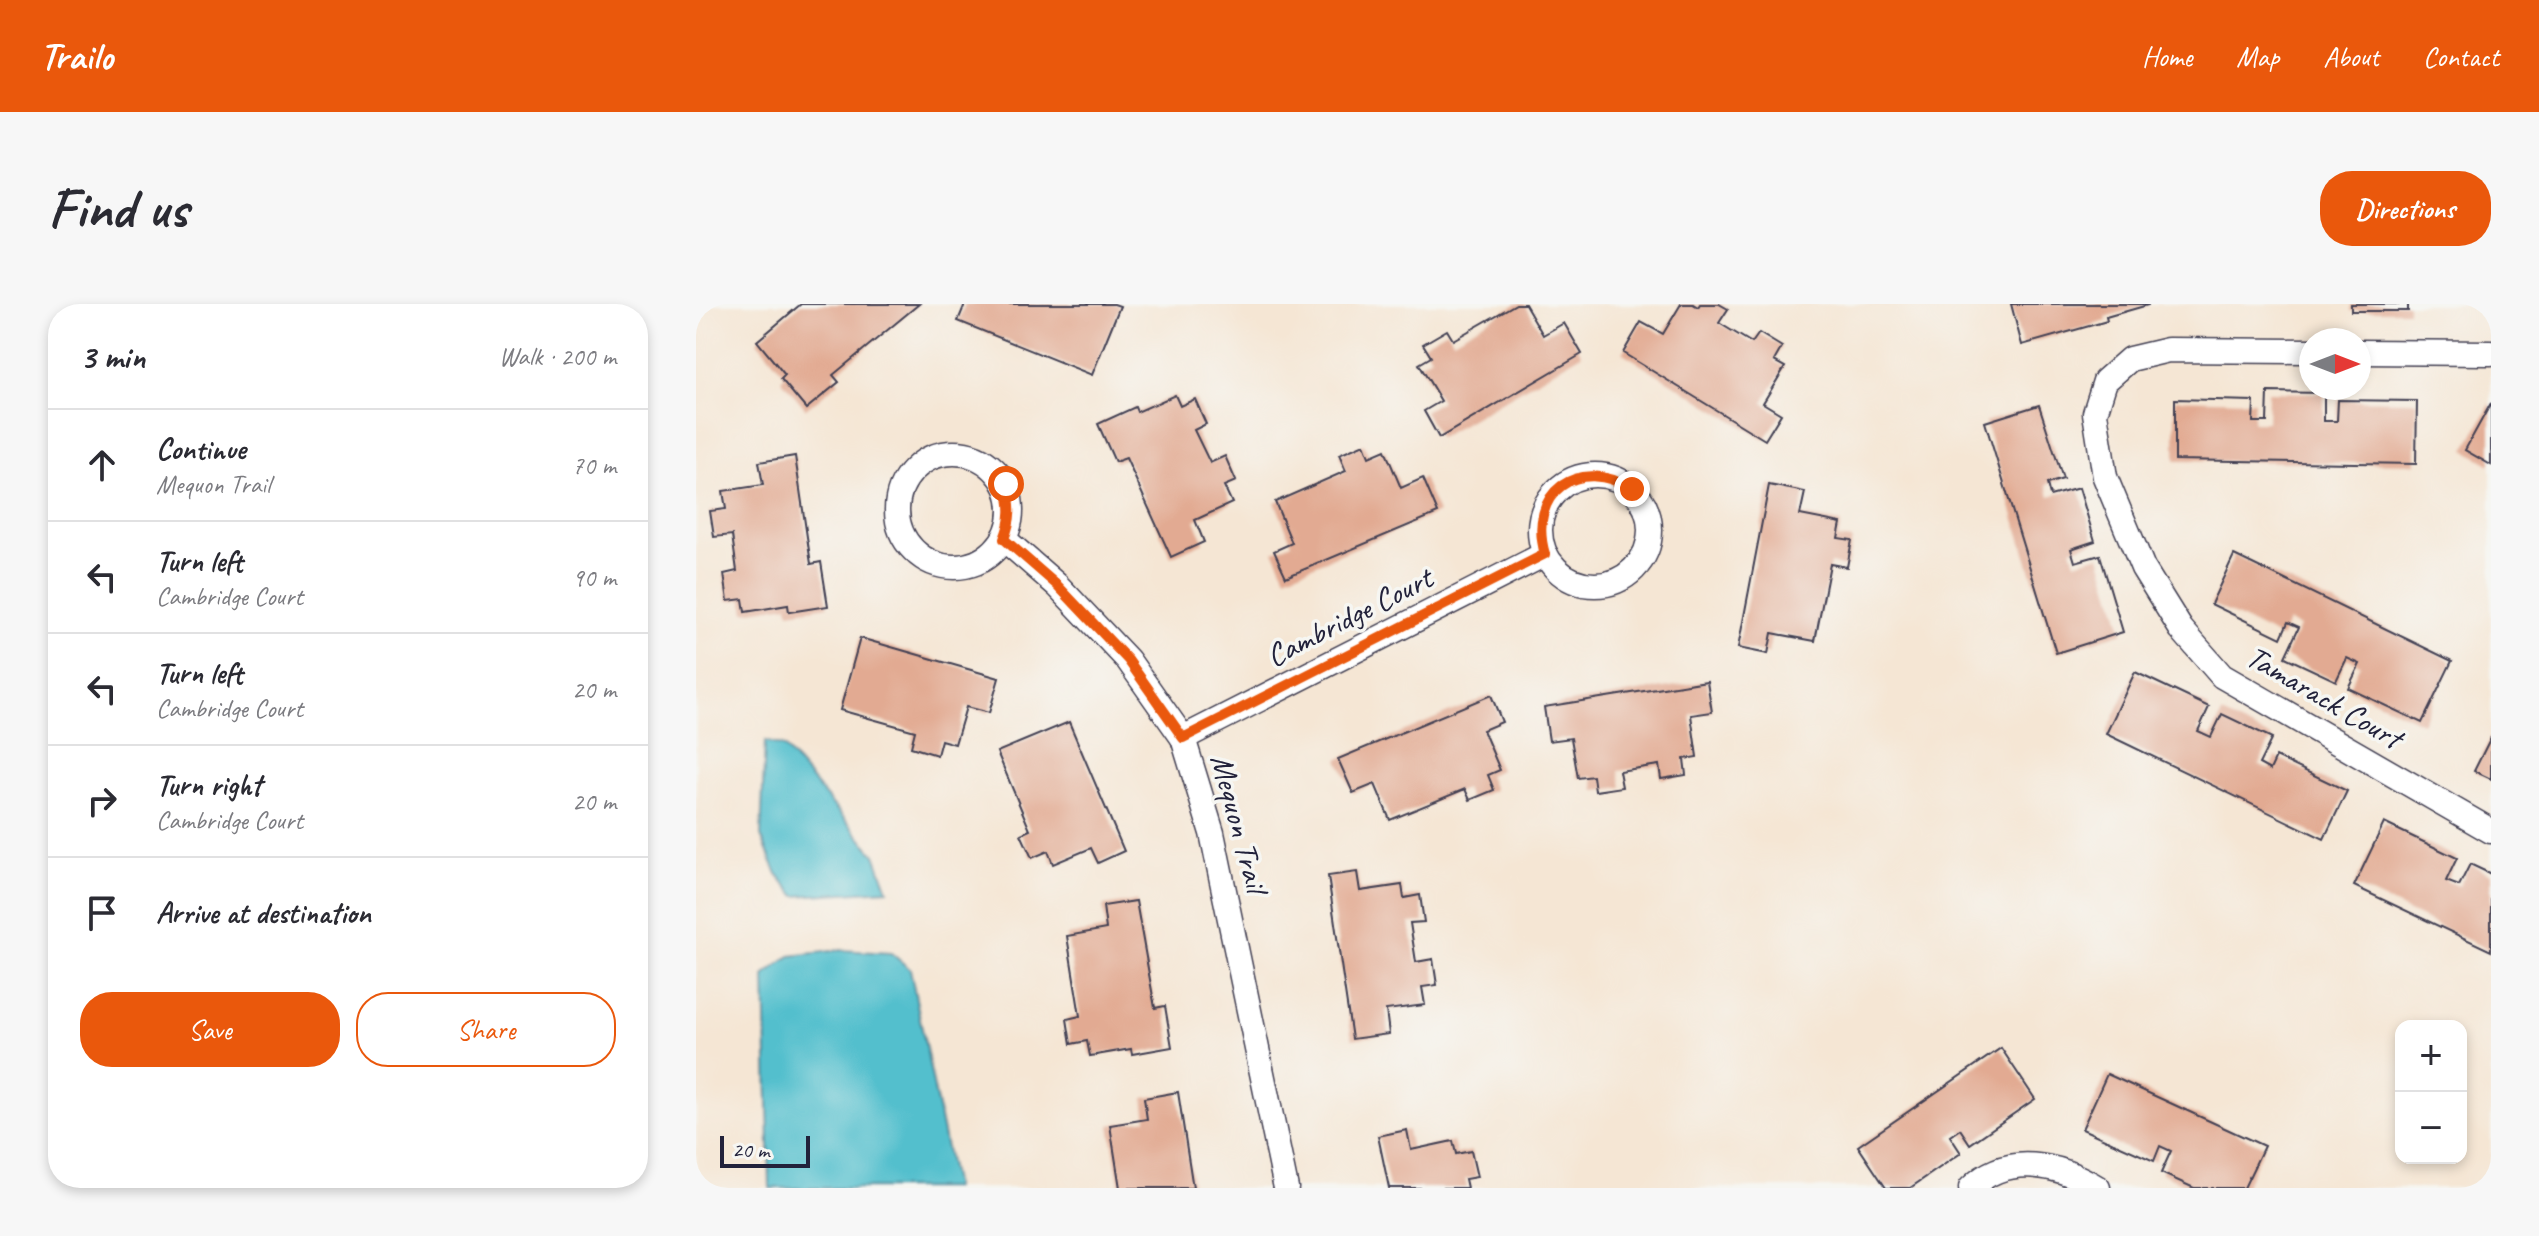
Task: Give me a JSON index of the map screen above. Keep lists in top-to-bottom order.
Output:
{
  "streets": {
    "street": ["Cambridge Court", "Tamarack Court", "Mequon Trail"]
  },
  "crossings": [
    ["Cambridge Court", "Mequon Trail"]
  ],
  "scale_bar": "20 m",
  "north": "right",
  "page": {
    "header": "Trailo",
    "nav": [
      "Home",
      "Map",
      "About",
      "Contact"
    ],
    "buttons": [
      "Directions",
      ["Save", "Share"]
    ],
    "title": "Find us",
    "heading": ["3 min", "Walk · 200 m"],
    "list": [
      ["Continue", "Mequon Trail", "70 m"],
      ["Turn left", "Cambridge Court", "90 m"],
      ["Turn left", "Cambridge Court", "20 m"],
      ["Turn right", "Cambridge Court", "20 m"],
      "Arrive at destination"
    ],
    "map_buttons": ["+", "−"],
    "scale": "20 m"
  }
}
